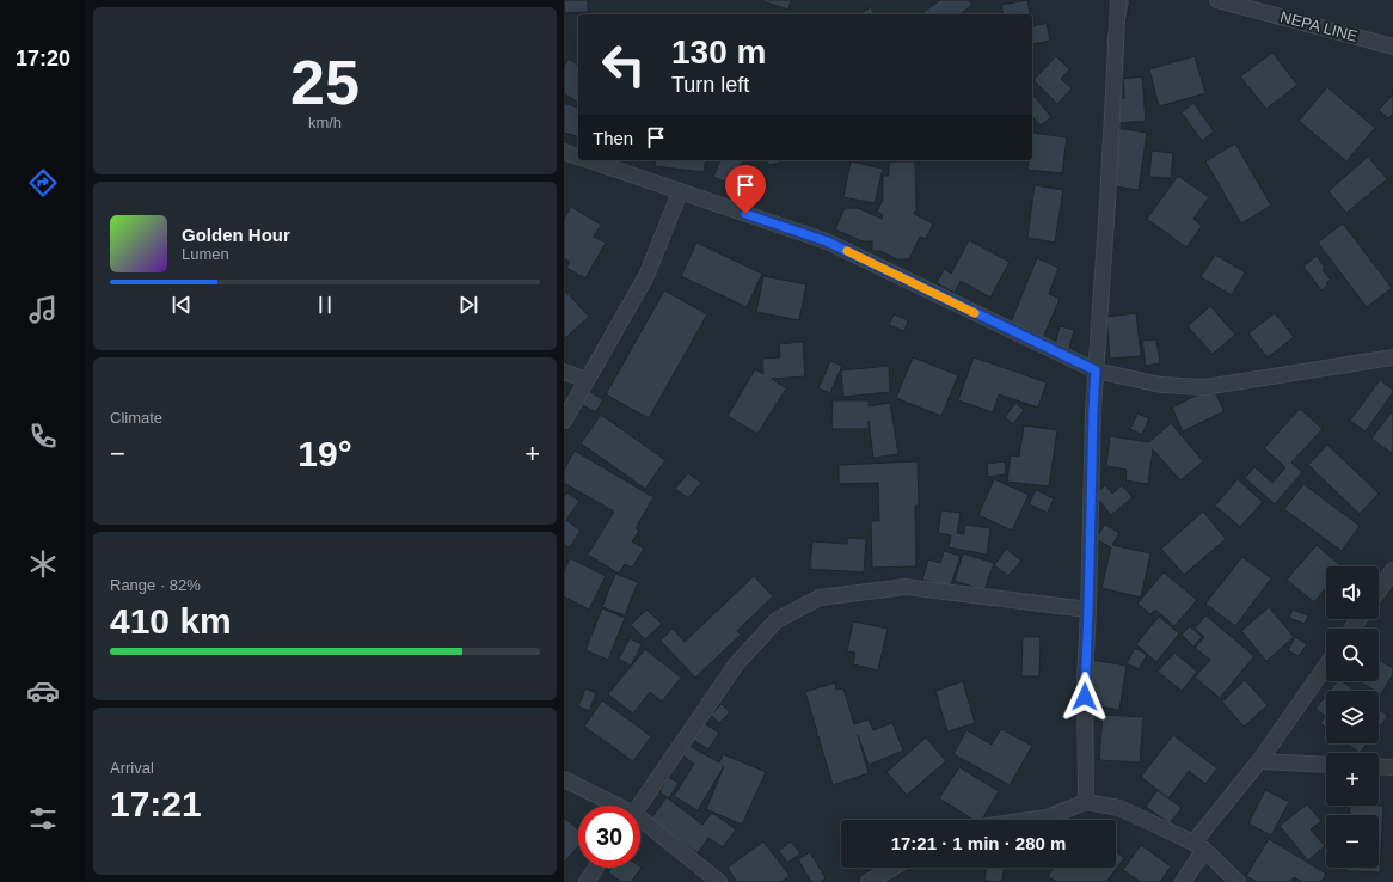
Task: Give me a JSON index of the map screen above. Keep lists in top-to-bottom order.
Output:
{
  "streets": {
    "street": ["NEPA LINE"]
  },
  "page": {
    "tabs": "17:20",
    "tile": [
      ["25", "km/h"],
      "Climate",
      ["Range · 82%", "410 km"],
      ["Arrival", "17:21"]
    ],
    "turn": ["130 m", "Turn left"],
    "then": "Then",
    "song": ["Golden Hour", "Lumen"],
    "heat": ["−", "19°", "+"],
    "map_buttons": ["+", "−"],
    "limit": "30",
    "trip": "17:21 · 1 min · 280 m"
  }
}
